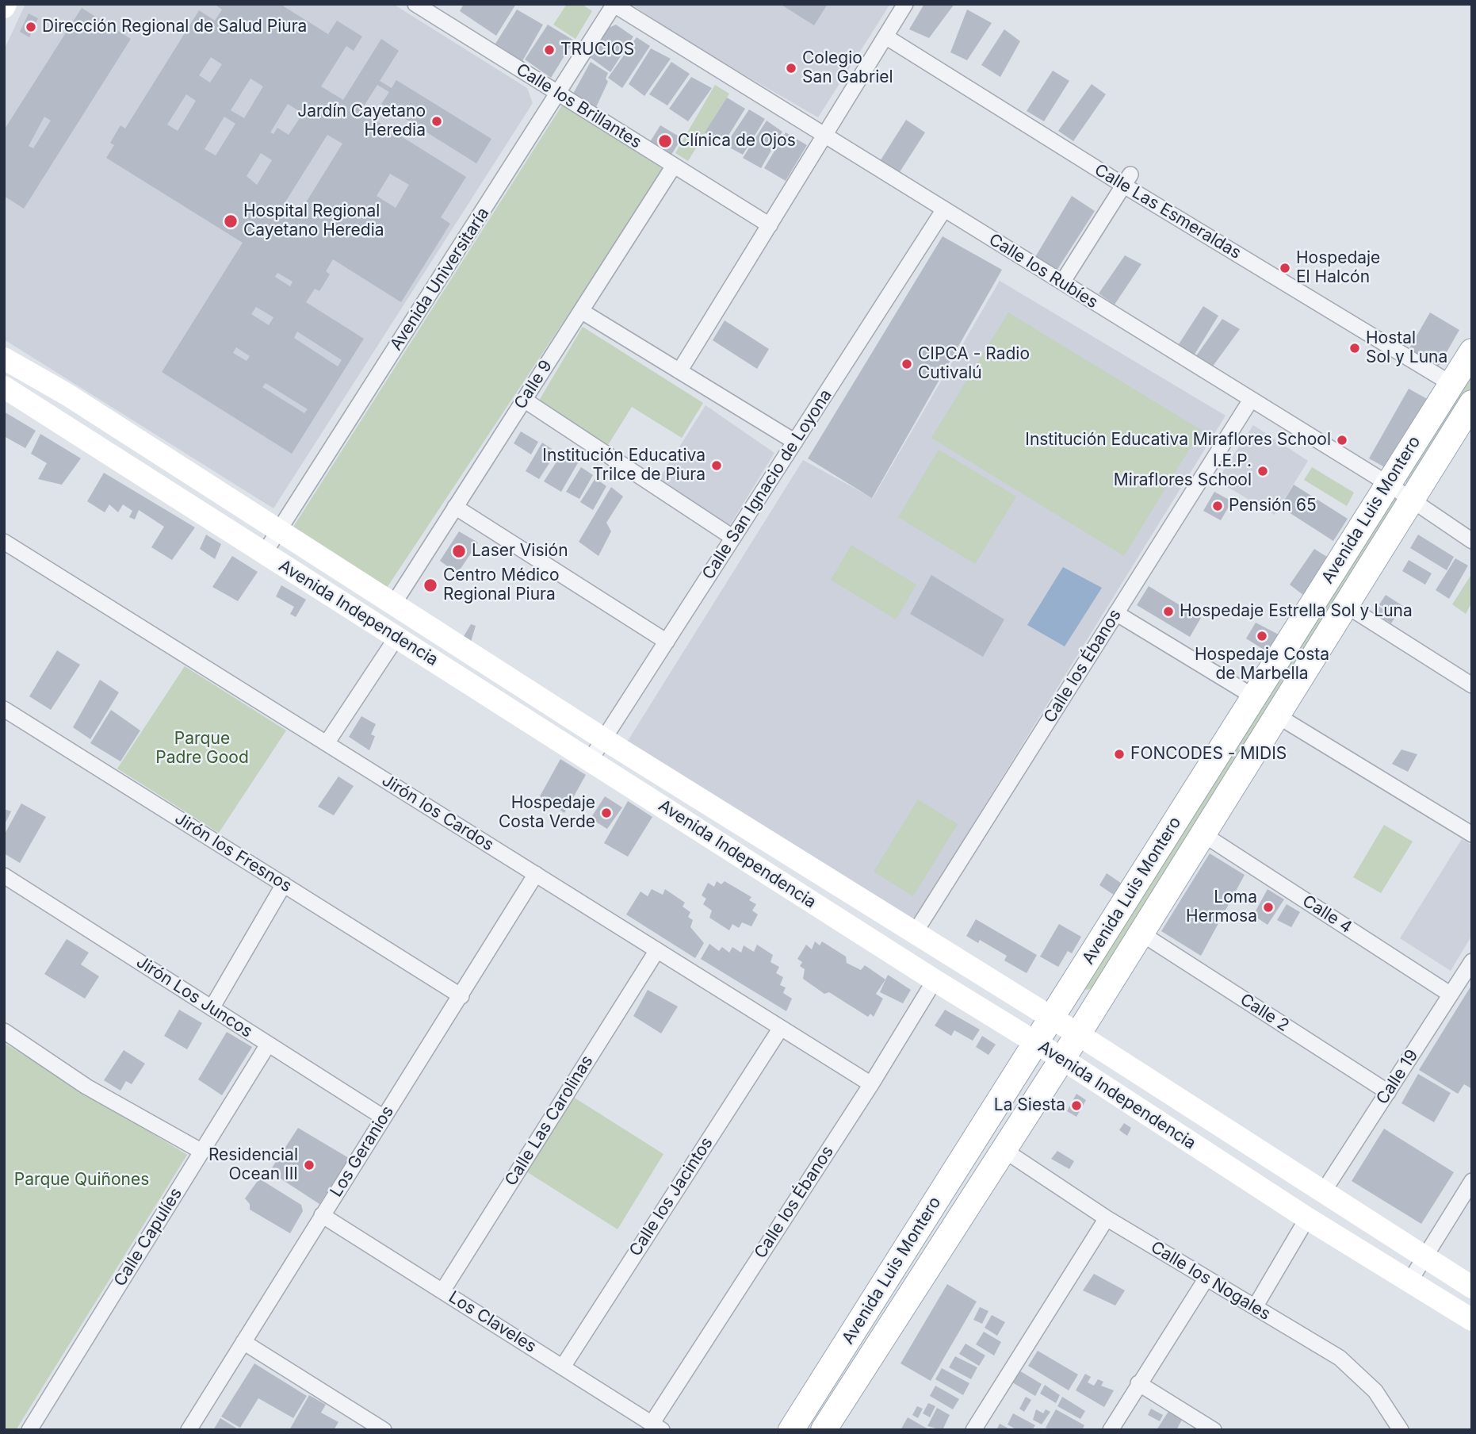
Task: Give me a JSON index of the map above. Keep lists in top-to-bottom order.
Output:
{
  "streets": {
    "main road": ["Avenida Luis Montero", "Avenida Independencia"],
    "street": [
      "Calle los Brillantes",
      "Calle Las Esmeraldas",
      "Calle los Rubíes",
      "Avenida Universitaría",
      "Calle 9",
      "Calle San Ignacio de Loyona",
      "Calle los Ébanos",
      "Jirón los Cardos",
      "Jirón los Fresnos",
      "Calle 4",
      "Jirón Los Juncos",
      "Calle 2",
      "Calle 19",
      "Calle Las Carolinas",
      "Los Geranios",
      "Calle los Jacintos",
      "Calle Capulíes",
      "Calle los Nogales",
      "Los Claveles"
    ]
  },
  "crossings": [
    ["Calle los Brillantes", "Avenida Universitaría"],
    ["Calle los Brillantes", "Calle 9"],
    ["Calle Las Esmeraldas", "Avenida Luis Montero"],
    ["Calle los Rubíes", "Avenida Universitaría"],
    ["Calle los Rubíes", "Calle San Ignacio de Loyona"],
    ["Calle los Rubíes", "Avenida Luis Montero"],
    ["Calle los Rubíes", "Calle los Ébanos"],
    ["Avenida Universitaría", "Avenida Independencia"],
    ["Calle 9", "Avenida Independencia"],
    ["Calle San Ignacio de Loyona", "Avenida Independencia"],
    ["Avenida Luis Montero", "Avenida Independencia"],
    ["Avenida Luis Montero", "Calle 4"],
    ["Avenida Luis Montero", "Calle 2"],
    ["Avenida Luis Montero", "Calle los Nogales"],
    ["Avenida Independencia", "Calle los Ébanos"],
    ["Avenida Independencia", "Calle 19"],
    ["Calle los Ébanos", "Jirón los Cardos"],
    ["Calle los Ébanos", "Los Claveles"],
    ["Jirón los Cardos", "Calle Las Carolinas"],
    ["Jirón los Cardos", "Los Geranios"],
    ["Jirón los Cardos", "Calle los Jacintos"],
    ["Jirón los Fresnos", "Los Geranios"],
    ["Calle 4", "Calle 19"],
    ["Jirón Los Juncos", "Los Geranios"],
    ["Jirón Los Juncos", "Calle Capulíes"],
    ["Calle 2", "Calle 19"],
    ["Calle Las Carolinas", "Los Claveles"],
    ["Los Geranios", "Los Claveles"],
    ["Calle los Jacintos", "Los Claveles"]
  ],
  "parks": ["Parque Padre Good", "Parque Quiñones"],
  "places": [
    "Dirección Regional de Salud Piura",
    "TRUCIOS",
    "Colegio San Gabriel",
    "Jardín Cayetano Heredia",
    "Clínica de Ojos",
    "Hospital Regional Cayetano Heredia",
    "Hospedaje El Halcón",
    "Hostal Sol y Luna",
    "CIPCA - Radio Cutivalú",
    "Institución Educativa Miraflores School",
    "Institución Educativa Trilce de Piura",
    "I.E.P. Miraflores School",
    "Pensión 65",
    "Laser Visión",
    "Centro Médico Regional Piura",
    "Hospedaje Estrella Sol y Luna",
    "Hospedaje Costa de Marbella",
    "FONCODES - MIDIS",
    "Hospedaje Costa Verde",
    "Loma Hermosa",
    "La Siesta",
    "Residencial Ocean III"
  ]
}
